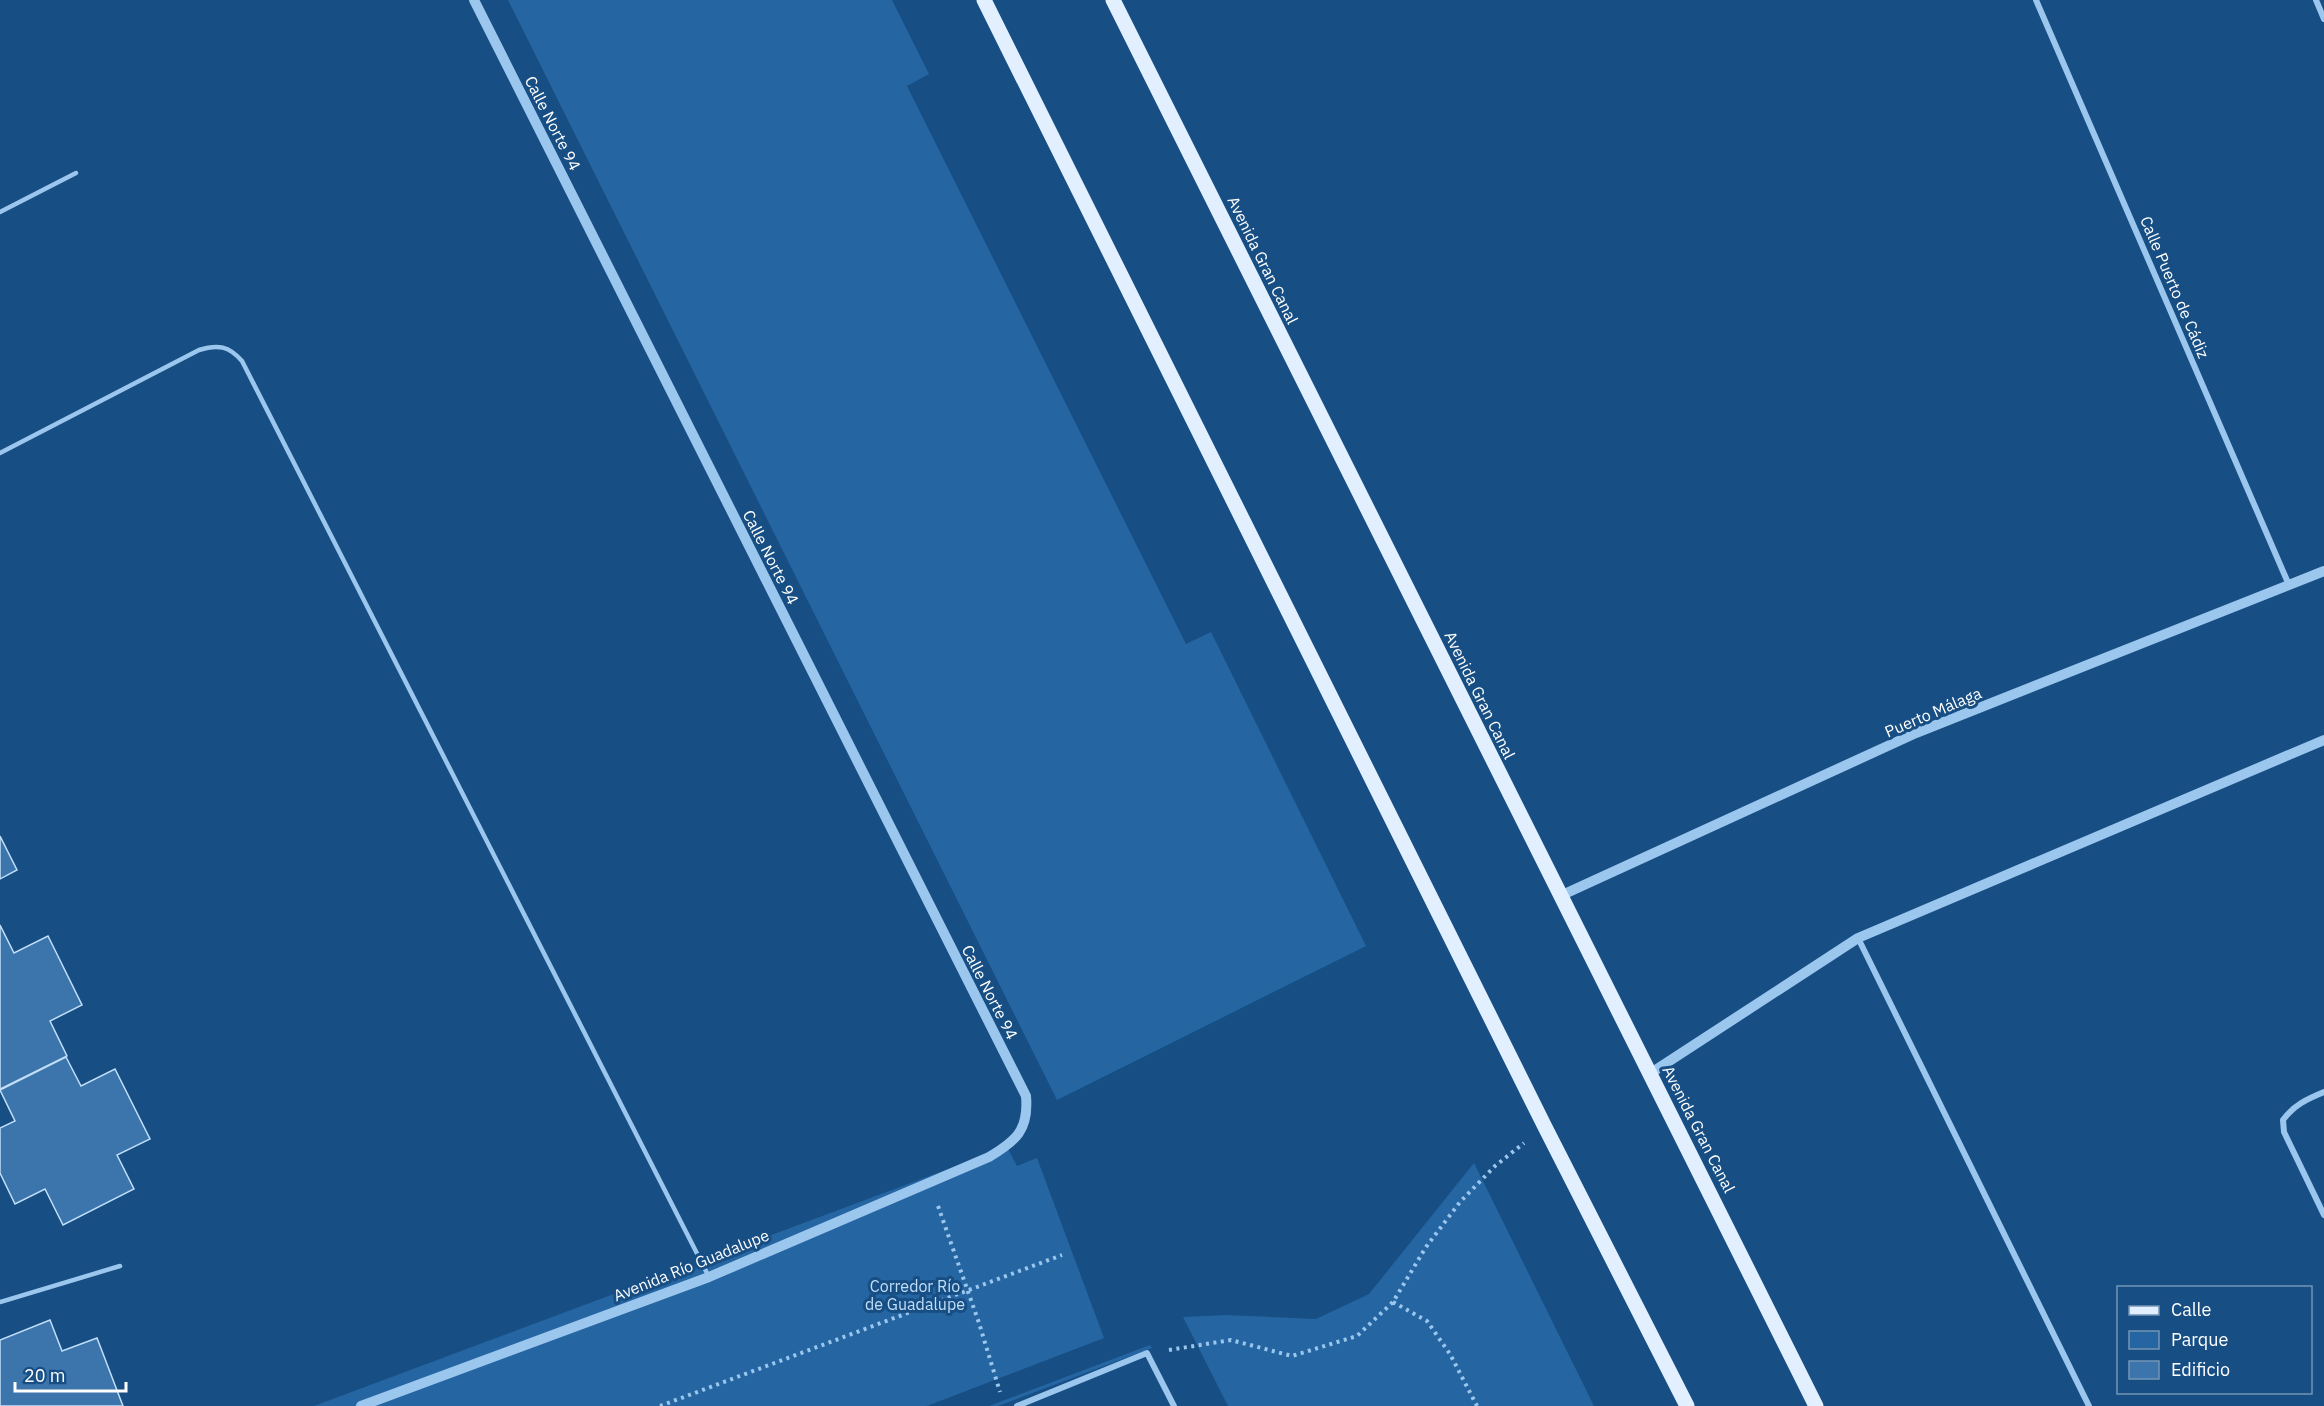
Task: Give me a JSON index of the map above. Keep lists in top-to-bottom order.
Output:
{
  "streets": {
    "main road": ["Avenida Gran Canal"],
    "street": [
      "Calle Norte 94",
      "Calle Puerto de Cádiz",
      "Puerto Málaga",
      "Avenida Río Guadalupe"
    ]
  },
  "crossings": [
    ["Calle Norte 94", "Avenida Río Guadalupe"],
    ["Avenida Gran Canal", "Puerto Málaga"],
    ["Calle Puerto de Cádiz", "Puerto Málaga"]
  ],
  "parks": ["Corredor Río de Guadalupe"],
  "legend": ["Calle", "Parque", "Edificio"],
  "scale_bar": "20 m"
}
